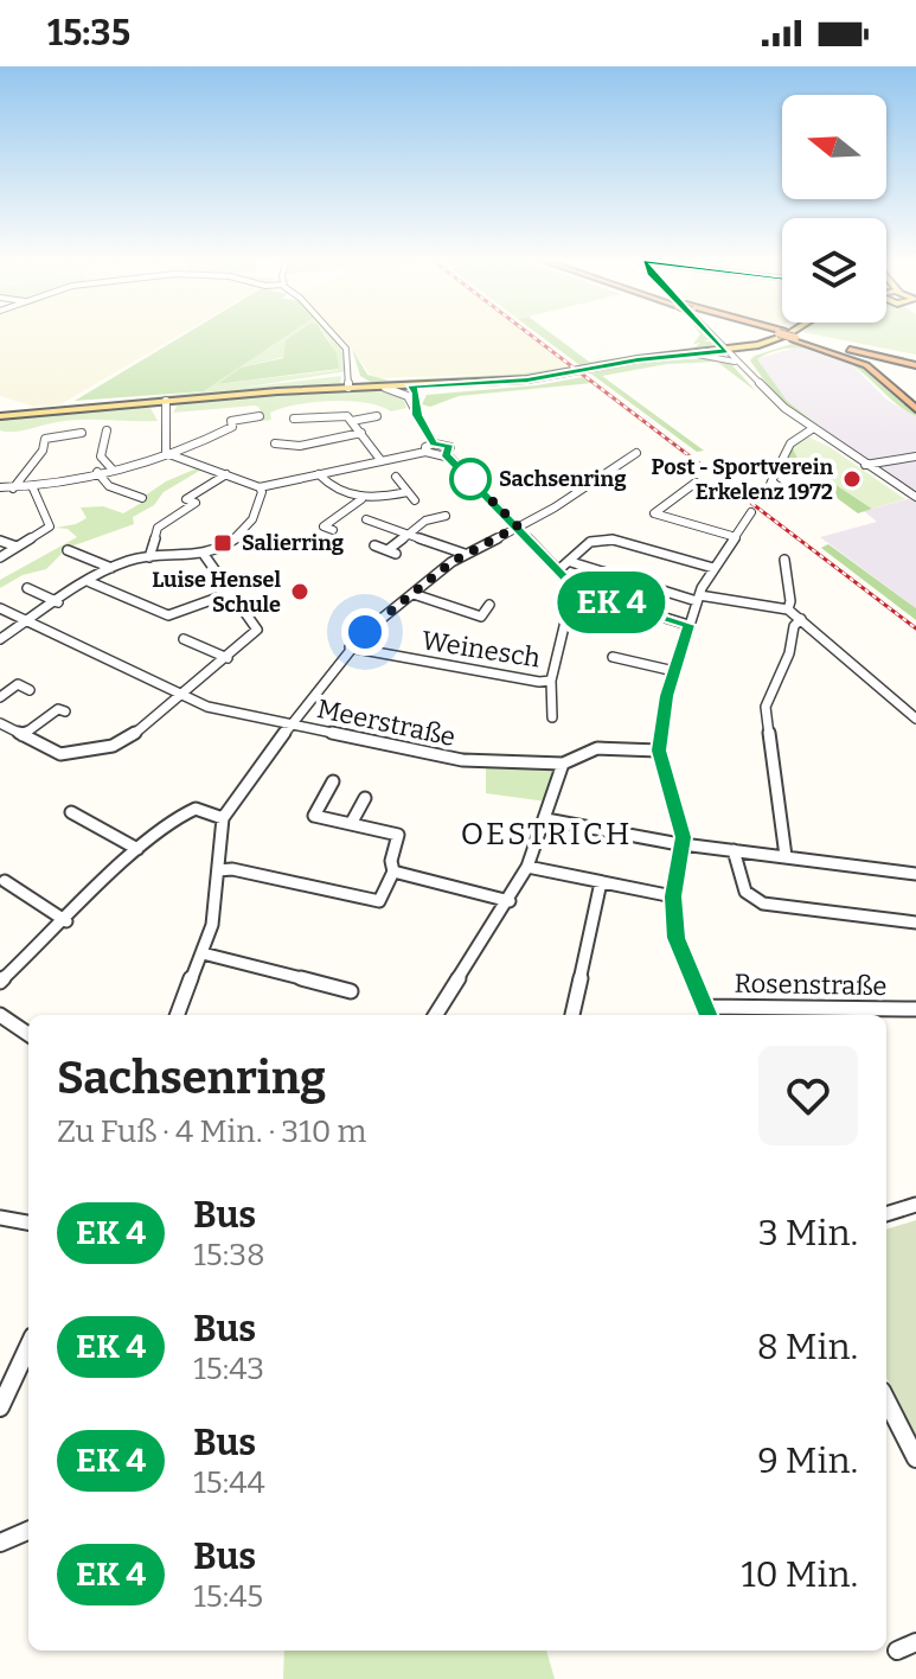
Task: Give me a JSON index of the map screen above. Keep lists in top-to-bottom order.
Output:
{
  "streets": {
    "street": ["Weinesch", "Meerstraße", "Rosenstraße"]
  },
  "districts": ["OESTRICH"],
  "places": {
    "other": ["Sachsenring", "Post - Sportverein Erkelenz 1972", "Luise Hensel Schule"],
    "transit": ["Salierring"]
  },
  "north": "left",
  "page": {
    "status": "15:35",
    "on_map": "EK 4",
    "heading": ["Sachsenring", "Zu Fuß · 4 Min. · 310 m"],
    "list": [
      {
        "mark": "EK 4",
        "name": "Bus",
        "note": "15:38",
        "value": "3 Min."
      },
      {
        "mark": "EK 4",
        "name": "Bus",
        "note": "15:43",
        "value": "8 Min."
      },
      {
        "mark": "EK 4",
        "name": "Bus",
        "note": "15:44",
        "value": "9 Min."
      },
      {
        "mark": "EK 4",
        "name": "Bus",
        "note": "15:45",
        "value": "10 Min."
      }
    ]
  }
}
